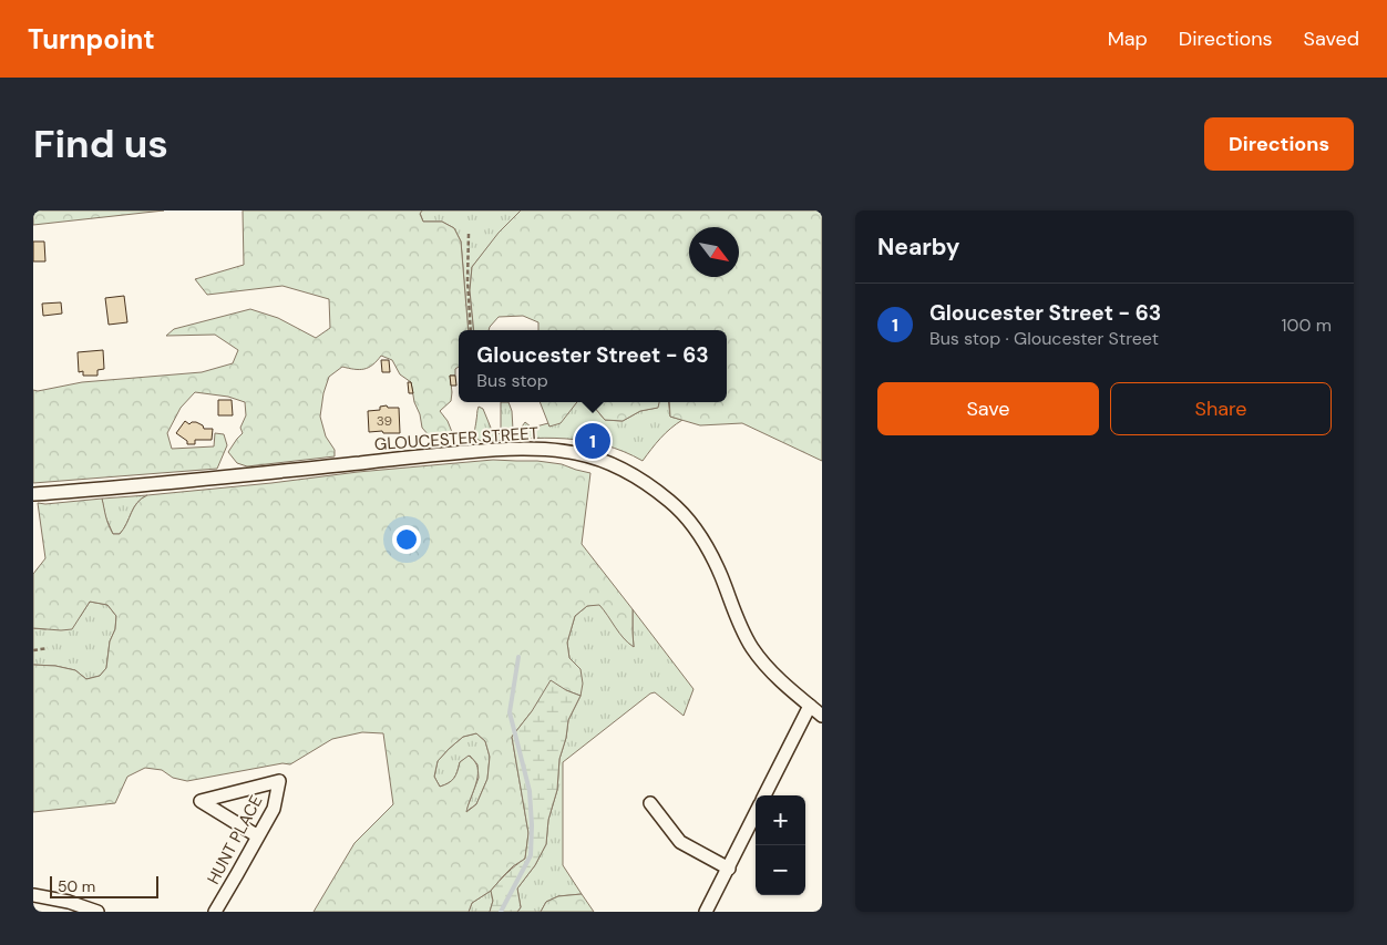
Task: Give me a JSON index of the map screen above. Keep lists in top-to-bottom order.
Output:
{
  "streets": {
    "street": ["GLOUCESTER STREET", "HUNT PLACE"]
  },
  "house_numbers": ["39"],
  "scale_bar": "50 m",
  "north": "bottom right",
  "page": {
    "header": "Turnpoint",
    "nav": ["Map", "Directions", "Saved"],
    "buttons": [
      "Directions",
      ["Save", "Share"]
    ],
    "title": "Find us",
    "heading": "Nearby",
    "list": [
      {
        "mark": "1",
        "name": "Gloucester Street - 63",
        "note": "Bus stop · Gloucester Street",
        "value": "100 m"
      }
    ],
    "popup": ["Gloucester Street - 63", "Bus stop"],
    "pins": "1",
    "map_buttons": ["+", "−"],
    "scale": "50 m"
  }
}
